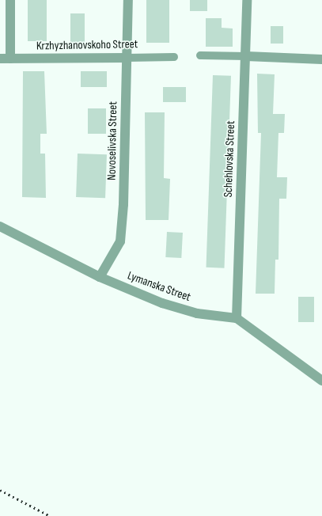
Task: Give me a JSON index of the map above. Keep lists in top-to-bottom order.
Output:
{
  "streets": {
    "street": [
      "Krzhyzhanovskoho Street",
      "Novoselivska Street",
      "Schehlovska Street",
      "Lymanska Street"
    ]
  },
  "crossings": [
    ["Krzhyzhanovskoho Street", "Novoselivska Street"],
    ["Novoselivska Street", "Lymanska Street"],
    ["Schehlovska Street", "Lymanska Street"]
  ]
}
